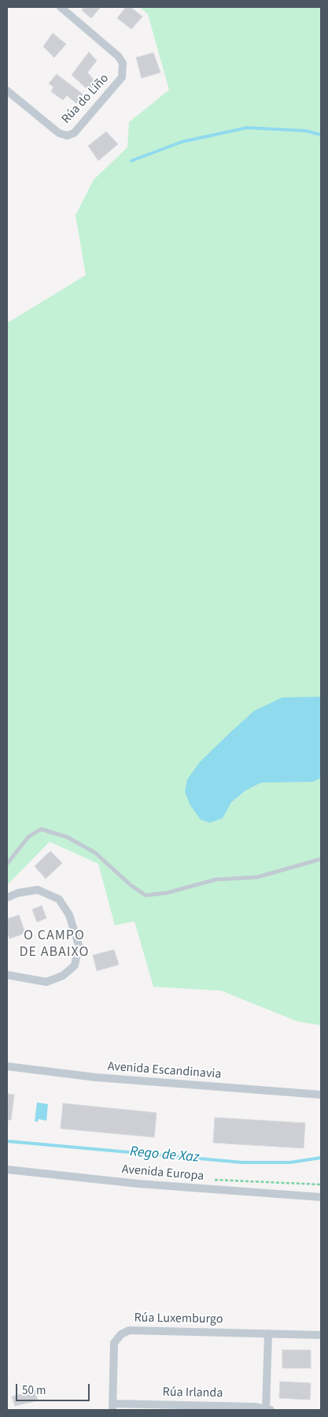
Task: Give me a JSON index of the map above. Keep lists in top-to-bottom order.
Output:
{
  "streets": {
    "street": [
      "Rúa do Liño",
      "Avenida Escandinavia",
      "Avenida Europa",
      "Rúa Luxemburgo",
      "Rúa Irlanda"
    ]
  },
  "crossings": [
    ["Rúa Luxemburgo", "Rúa Irlanda"]
  ],
  "districts": ["O CAMPO DE ABAIXO"],
  "water": ["Rego de Xaz"],
  "scale_bar": "50 m"
}
